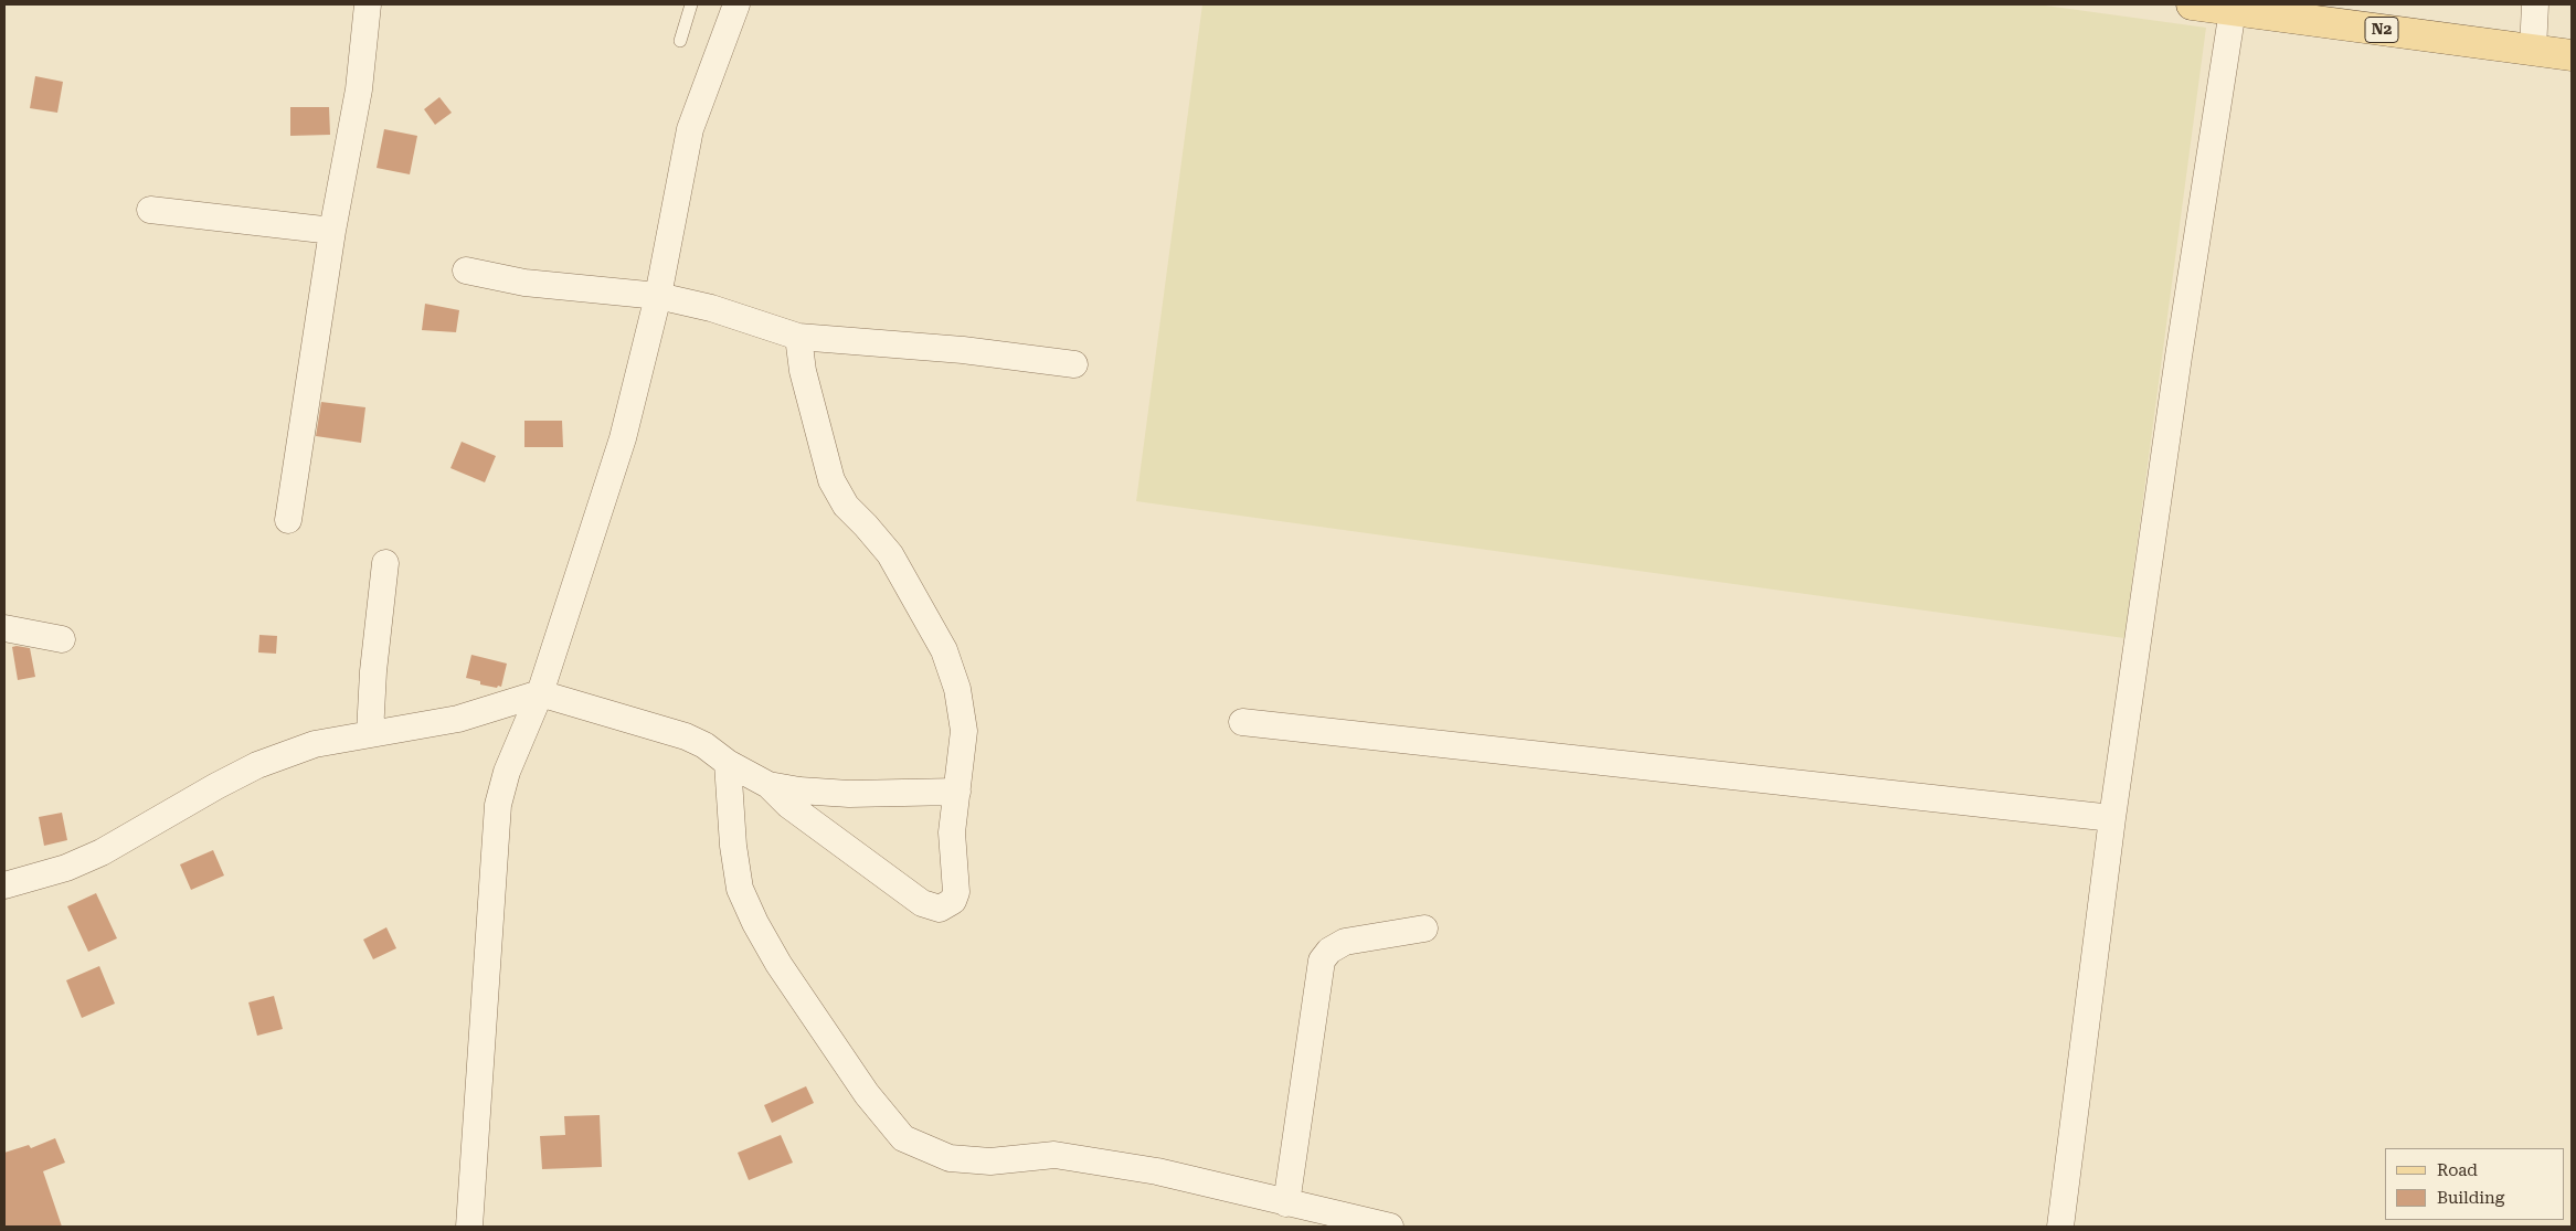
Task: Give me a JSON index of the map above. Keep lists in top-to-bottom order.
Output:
{
  "streets": {
    "main road": ["N2"]
  },
  "legend": ["Road", "Building"]
}
